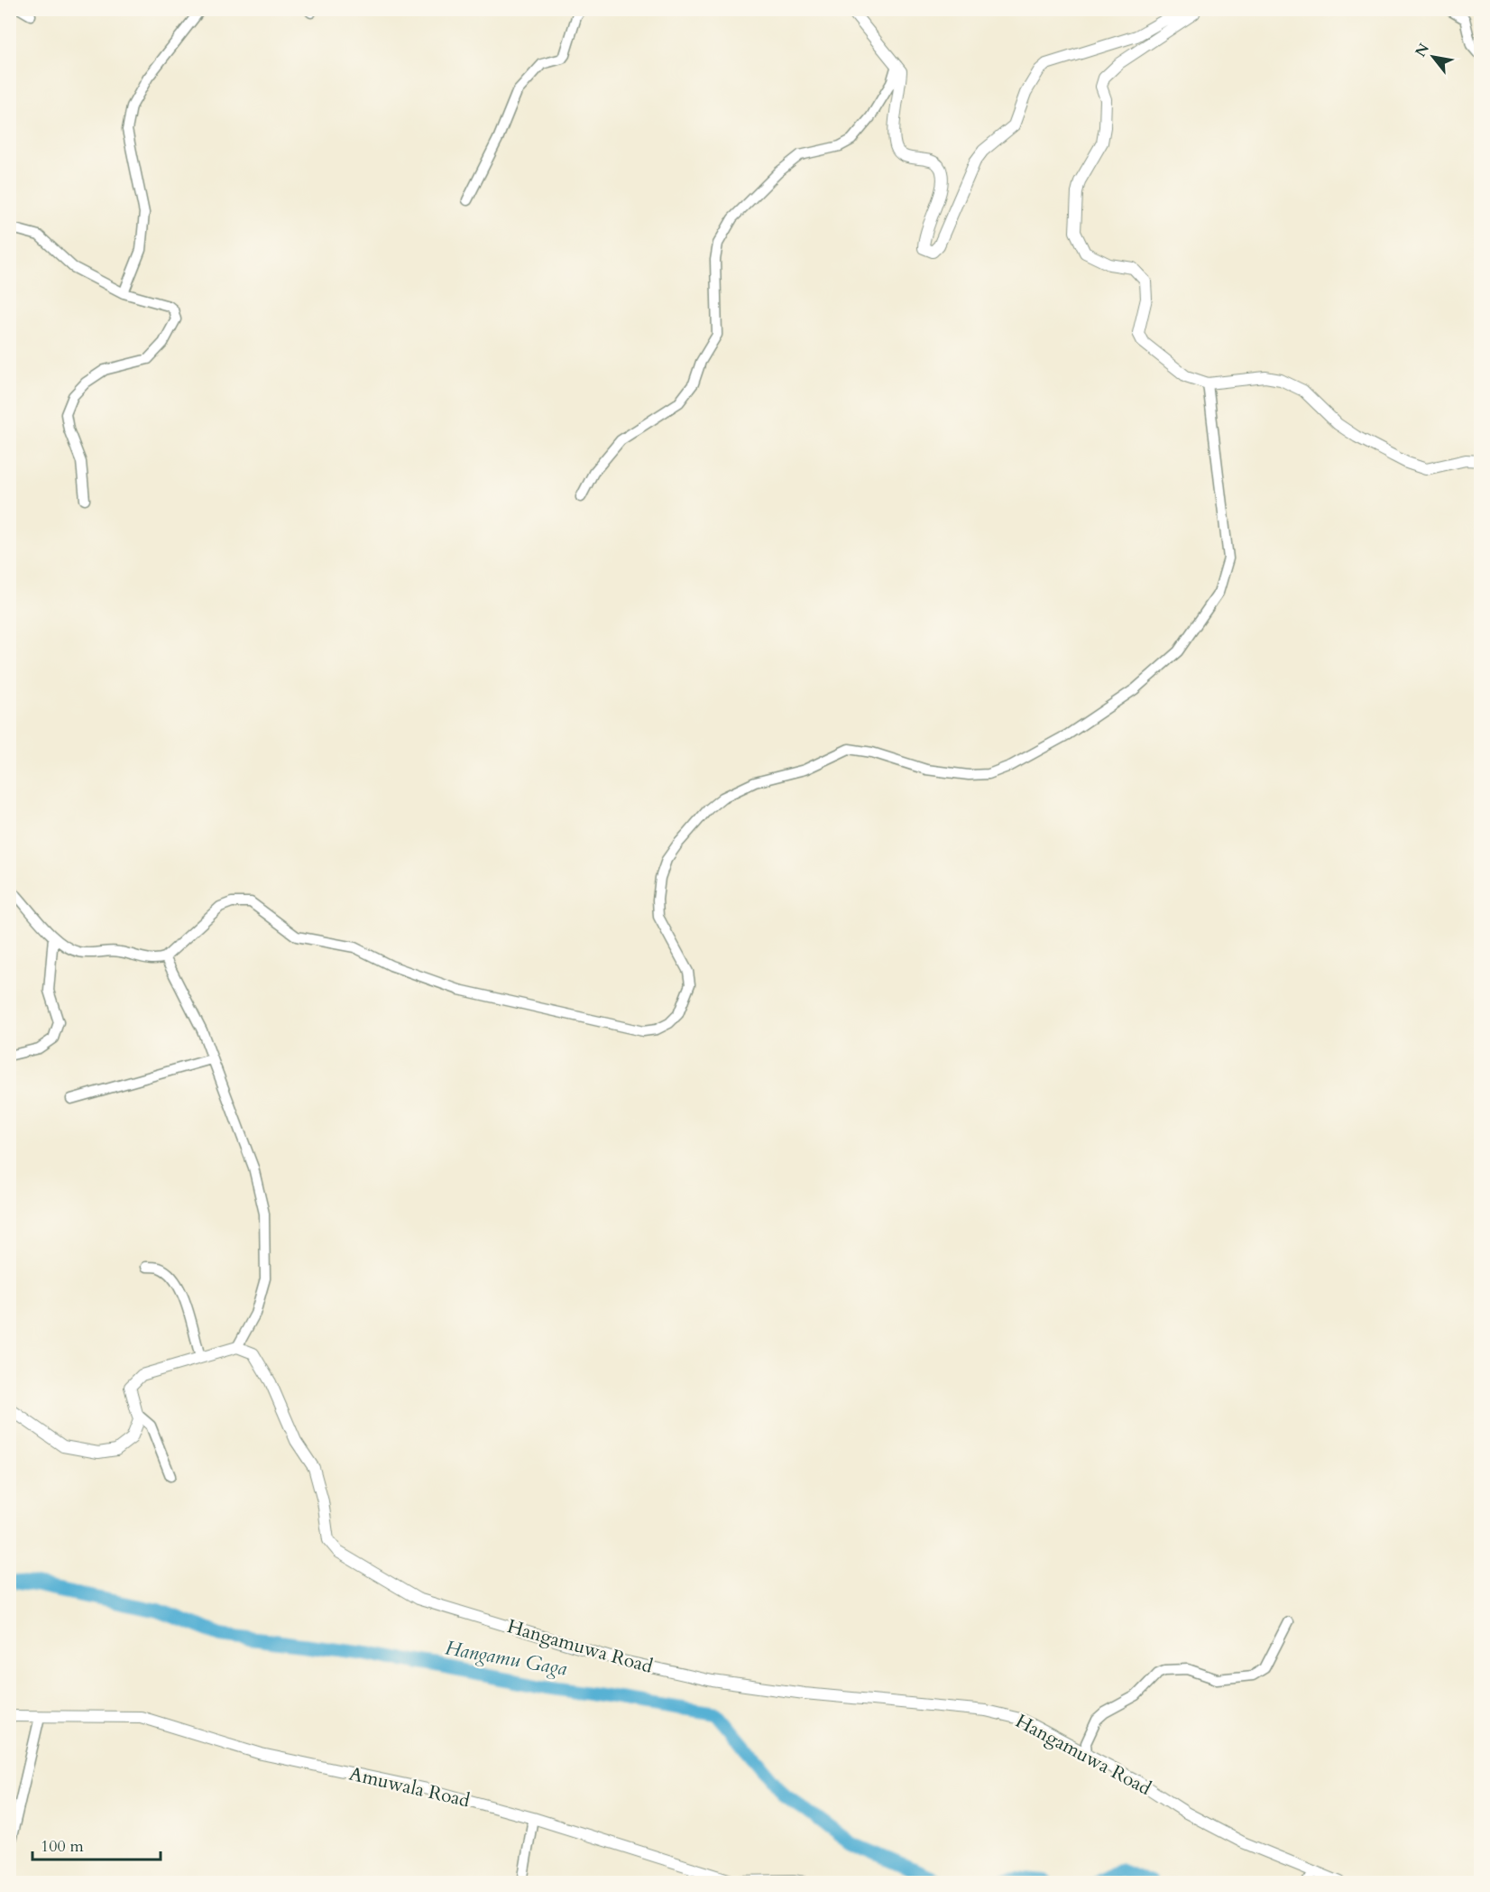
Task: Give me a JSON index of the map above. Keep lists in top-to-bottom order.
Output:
{
  "streets": {
    "street": ["Hangamuwa Road", "Amuwala Road"]
  },
  "water": ["Hangamu Gaga"],
  "scale_bar": "100 m",
  "north": "top left"
}
